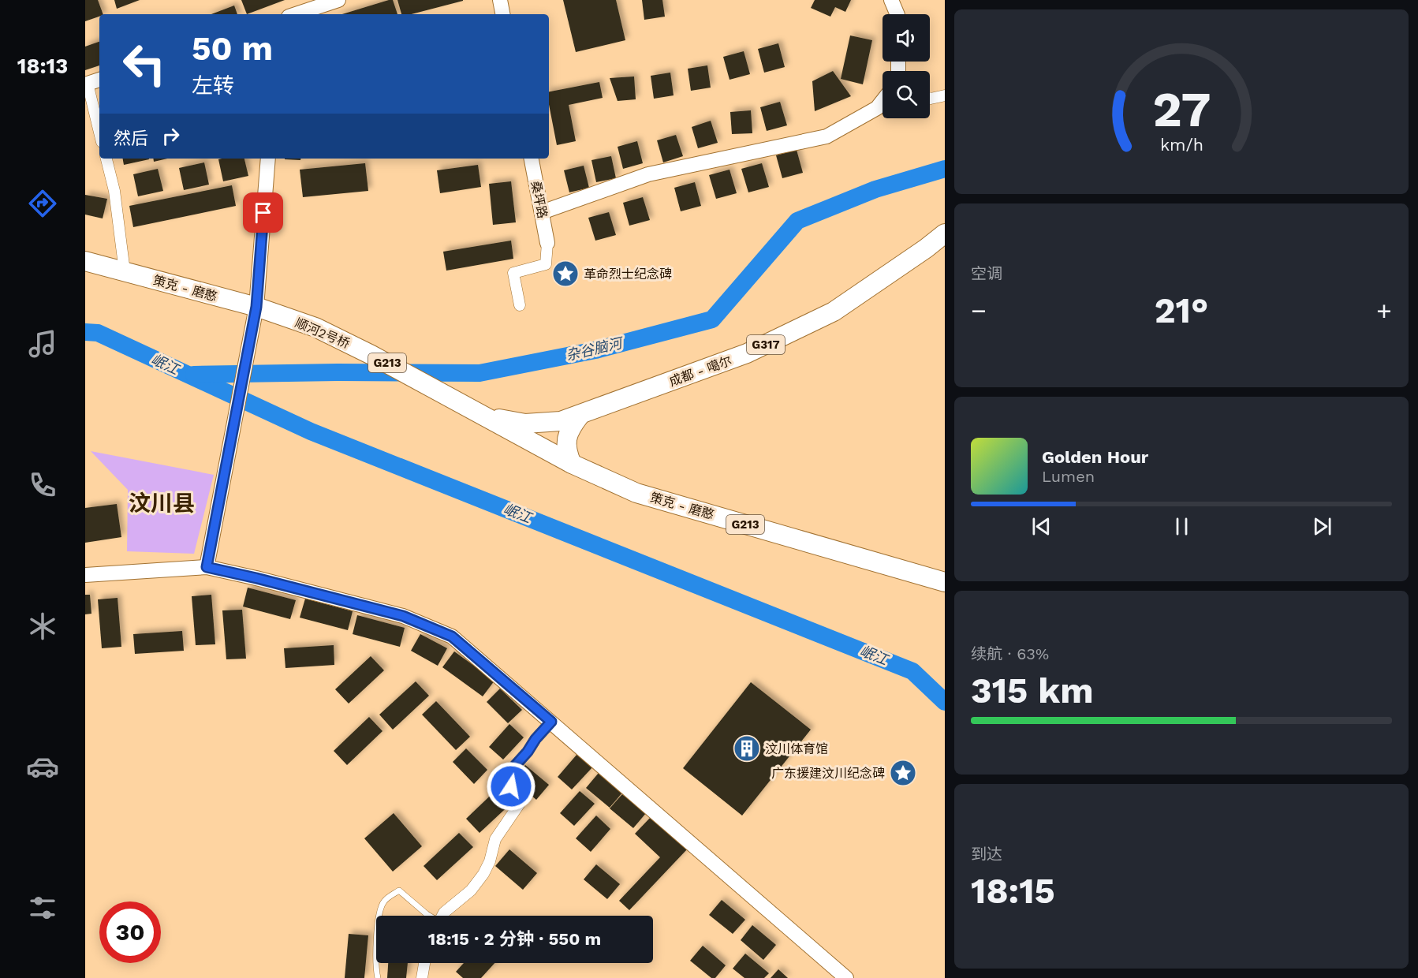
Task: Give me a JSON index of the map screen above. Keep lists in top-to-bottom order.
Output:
{
  "streets": {
    "highway": [
      "策克 - 磨憨",
      "顺河2号桥",
      "G317",
      "G213",
      "成都 - 噶尔"
    ],
    "street": ["桑坪路"]
  },
  "crossings": [
    ["策克 - 磨憨", "顺河2号桥"],
    ["策克 - 磨憨", "成都 - 噶尔"],
    ["顺河2号桥", "成都 - 噶尔"]
  ],
  "districts": ["汶川县"],
  "water": ["杂谷脑河", "岷江"],
  "places": {
    "place": ["革命烈士纪念碑", "广东援建汶川纪念碑"],
    "building": ["汶川体育馆"]
  },
  "page": {
    "tabs": "18:13",
    "turn": ["50 m", "左转"],
    "then": "然后",
    "tile": [
      "空调",
      ["续航 · 63%", "315 km"],
      ["到达", "18:15"]
    ],
    "heat": ["−", "21°", "+"],
    "song": ["Golden Hour", "Lumen"],
    "limit": "30",
    "trip": "18:15 · 2 分钟 · 550 m",
    "gauge": ["27", "km/h"]
  }
}
